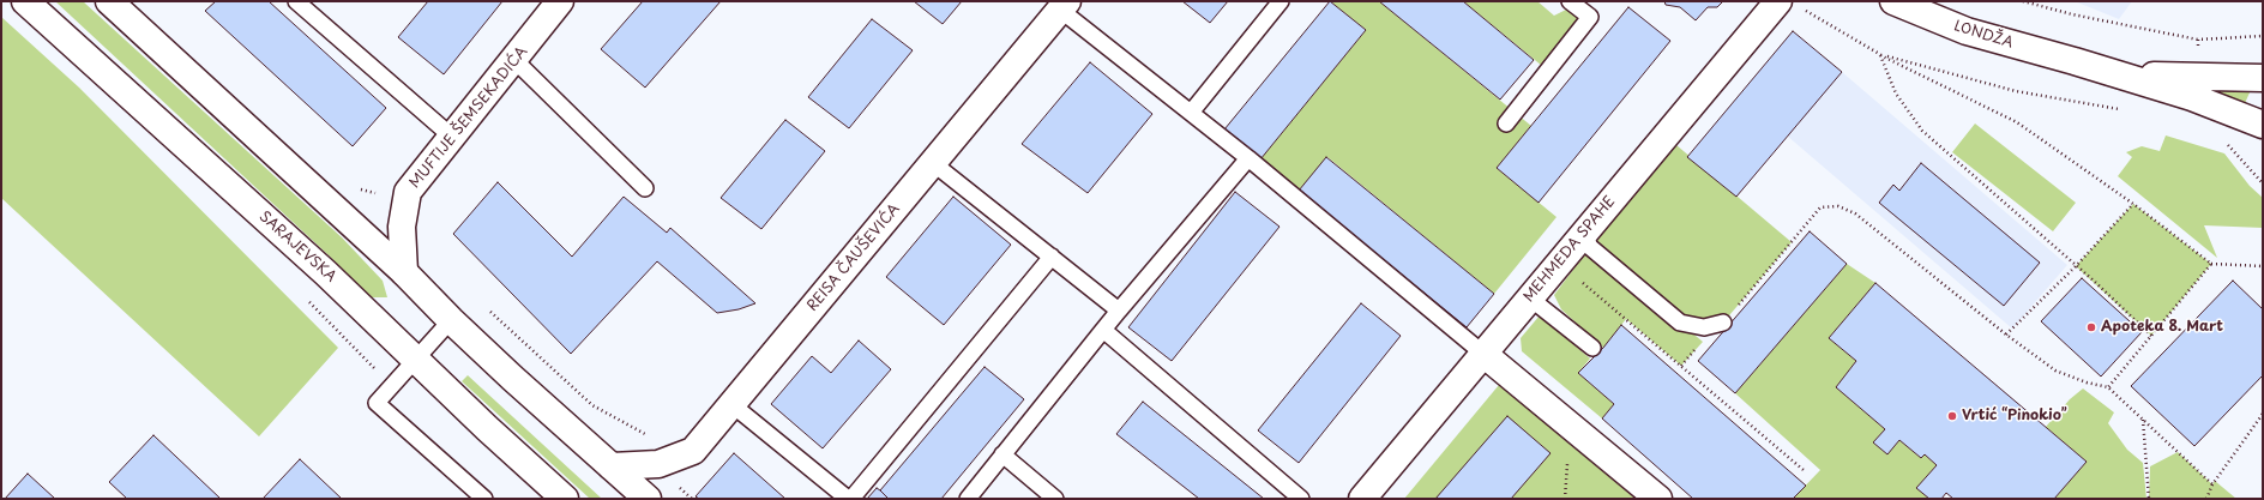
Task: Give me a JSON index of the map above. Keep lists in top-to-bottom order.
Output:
{
  "streets": {
    "street": [
      "LONDŽA",
      "MUFTIJE ŠEMSEKADIĆA",
      "SARAJEVSKA",
      "MEHMEDA SPAHE",
      "REISA ČAUŠEVIĆA"
    ]
  },
  "places": ["Apoteka 8. Mart", "Vrtić “Pinokio”"]
}
